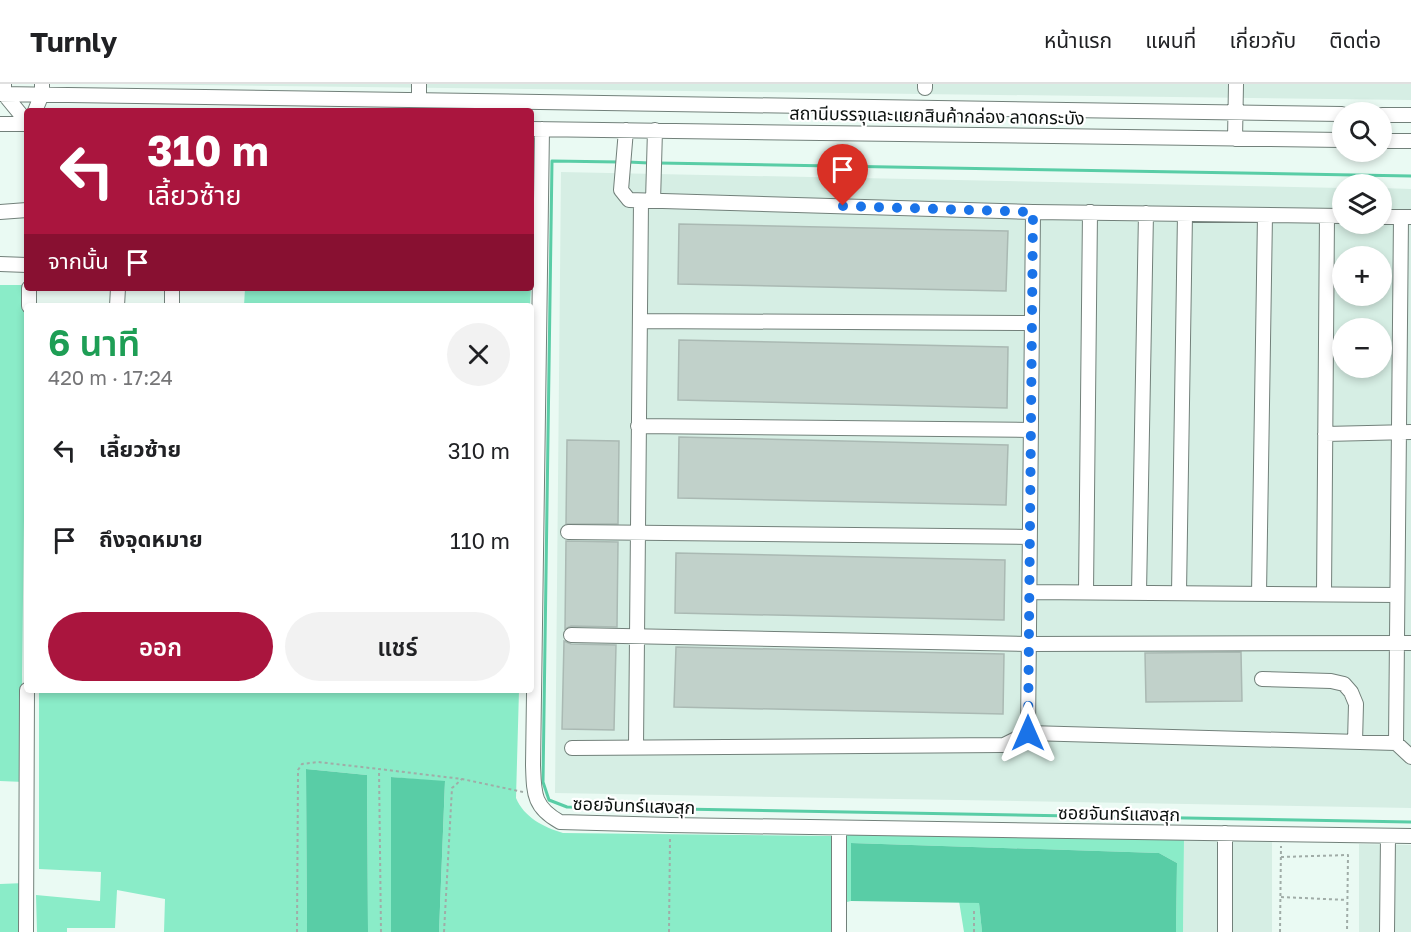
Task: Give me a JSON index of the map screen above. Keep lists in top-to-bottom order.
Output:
{
  "streets": {
    "street": ["สถานีบรรจุและแยกสินค้ากล่อง ลาดกระบัง", "ซอยจันทร์แสงสุก"]
  },
  "page": {
    "header": "Turnly",
    "nav": [
      "หน้าแรก",
      "แผนที่",
      "เกี่ยวกับ",
      "ติดต่อ"
    ],
    "map_buttons": ["+", "−"],
    "turn": ["310 m", "เลี้ยวซ้าย"],
    "then": "จากนั้น",
    "heading": ["6 นาที", "420 m · 17:24"],
    "list": [
      {
        "name": "เลี้ยวซ้าย",
        "value": "310 m"
      },
      {
        "name": "ถึงจุดหมาย",
        "value": "110 m"
      }
    ],
    "buttons": ["ออก", "แชร์"]
  }
}
